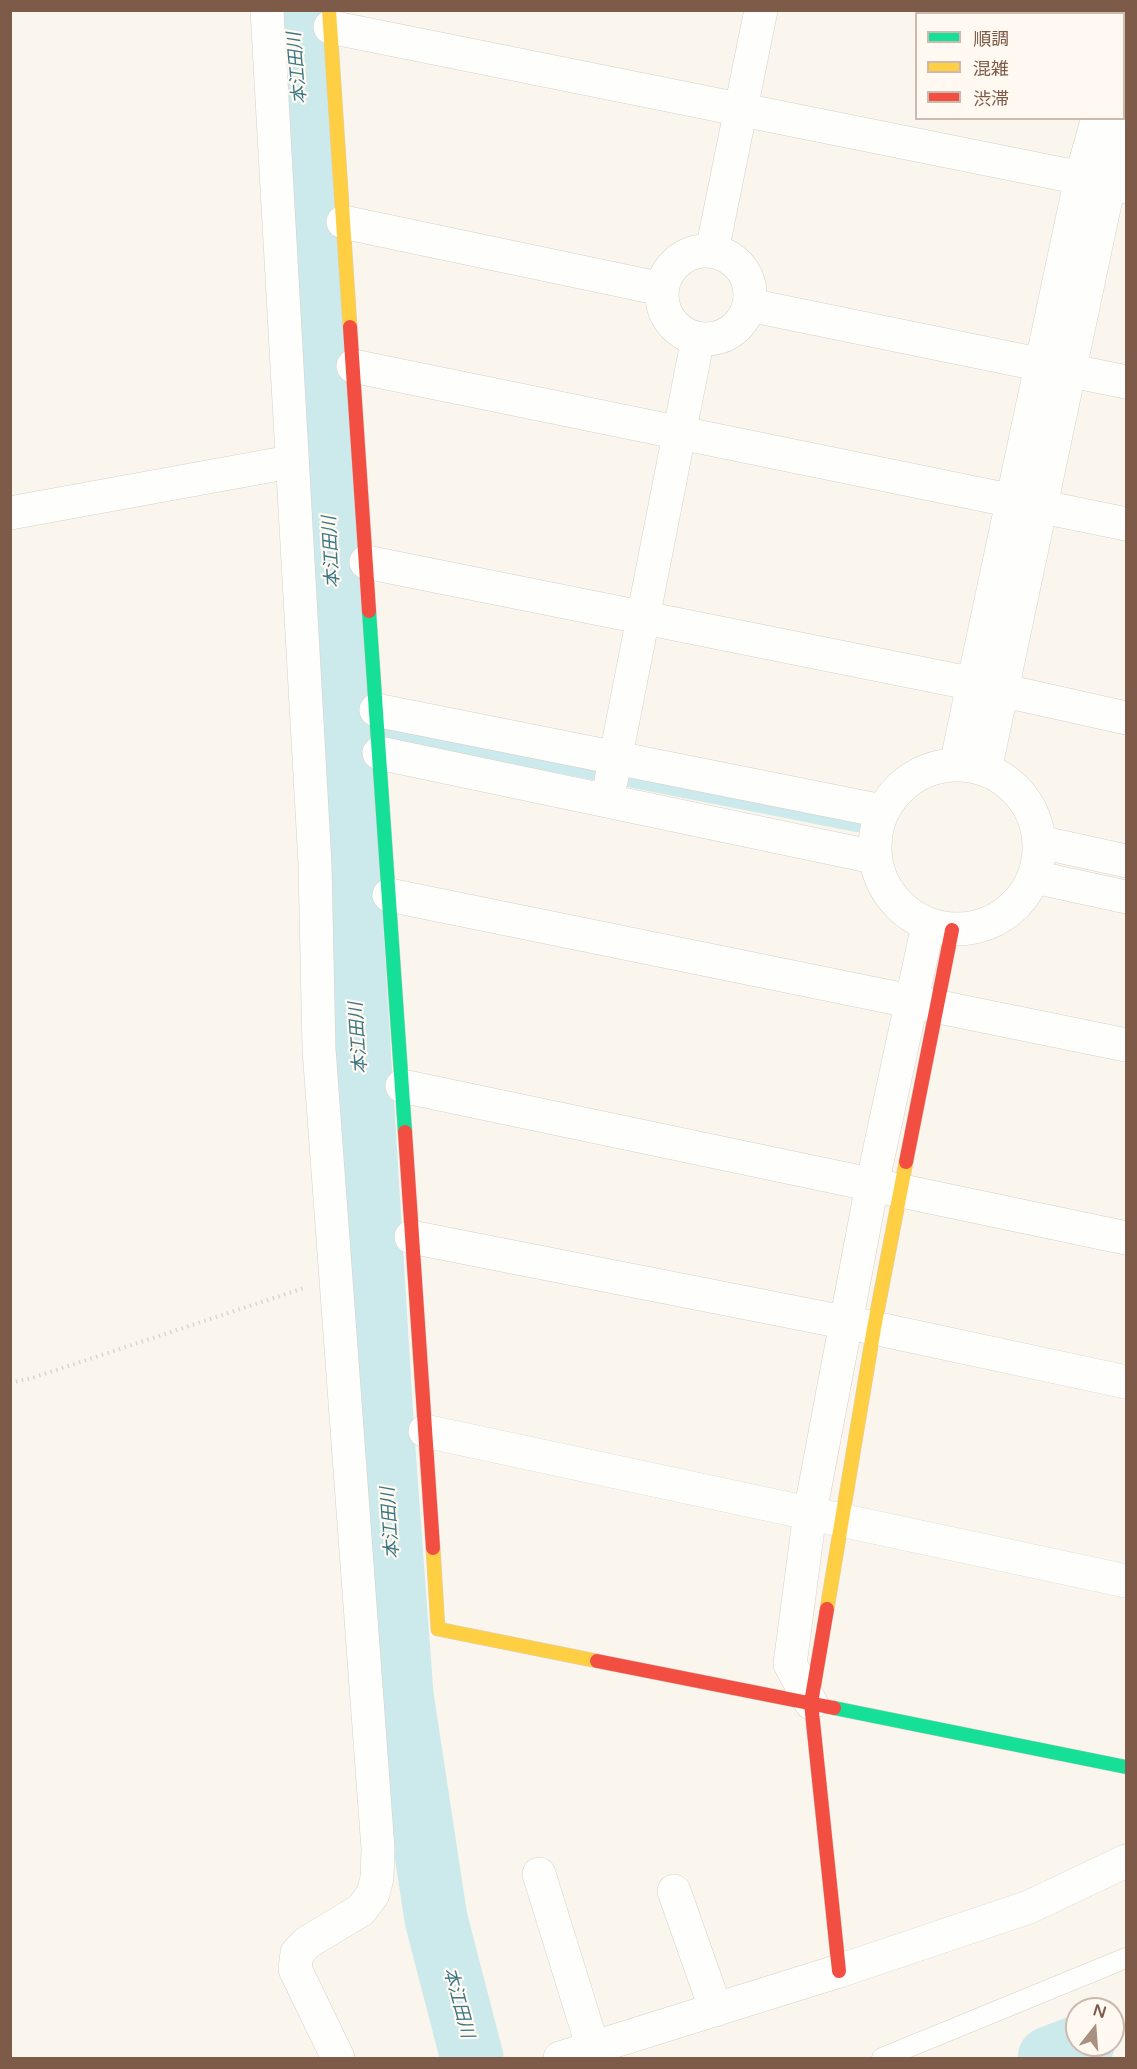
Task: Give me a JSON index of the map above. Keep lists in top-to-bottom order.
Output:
{
  "water": ["本江田川"],
  "legend": ["順調", "混雑", "渋滞"],
  "north": "top"
}
